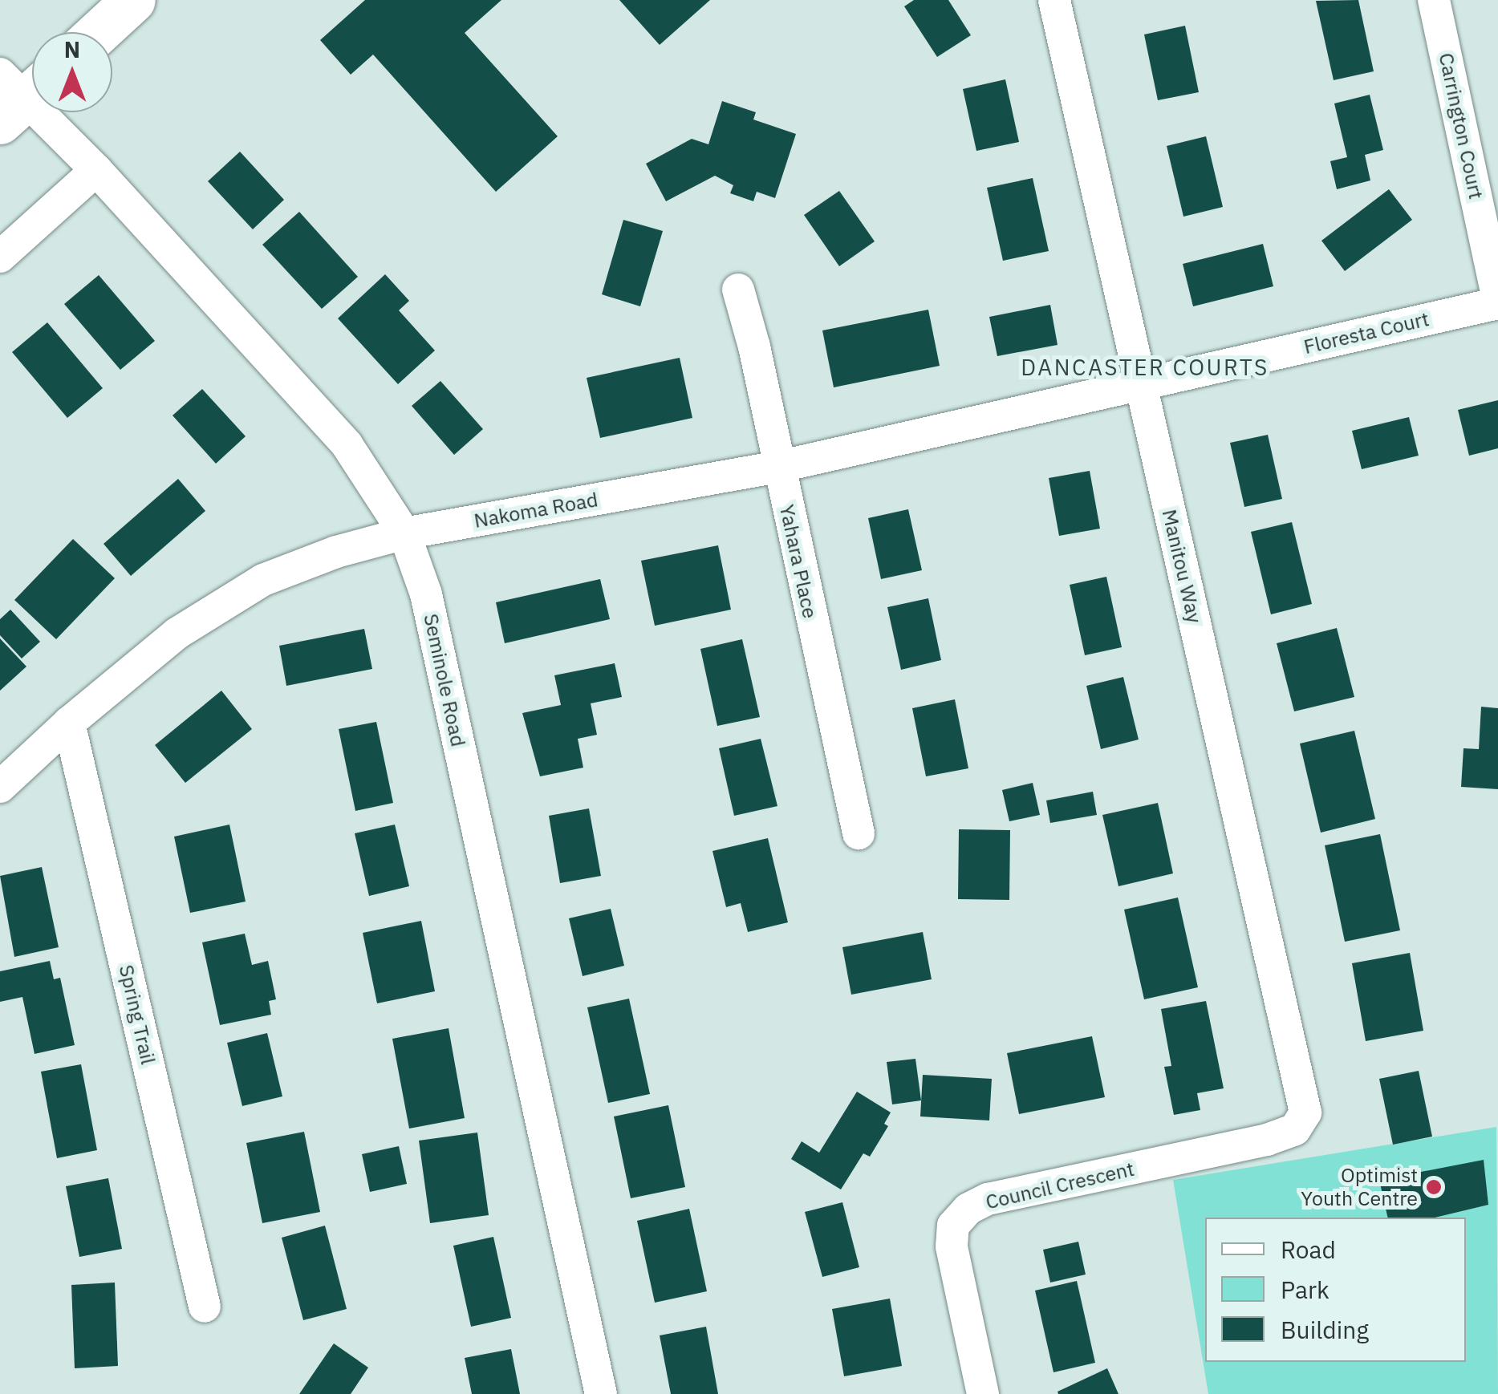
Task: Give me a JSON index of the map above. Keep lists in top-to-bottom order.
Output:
{
  "streets": {
    "street": [
      "Carrington Court",
      "Floresta Court",
      "Nakoma Road",
      "Yahara Place",
      "Manitou Way",
      "Seminole Road",
      "Spring Trail",
      "Council Crescent"
    ]
  },
  "crossings": [
    ["Carrington Court", "Floresta Court"],
    ["Floresta Court", "Nakoma Road"],
    ["Floresta Court", "Manitou Way"],
    ["Nakoma Road", "Yahara Place"],
    ["Nakoma Road", "Manitou Way"],
    ["Nakoma Road", "Seminole Road"],
    ["Nakoma Road", "Spring Trail"],
    ["Manitou Way", "Council Crescent"]
  ],
  "districts": ["DANCASTER COURTS"],
  "places": ["Optimist Youth Centre"],
  "legend": ["Road", "Park", "Building"],
  "north": "top"
}
